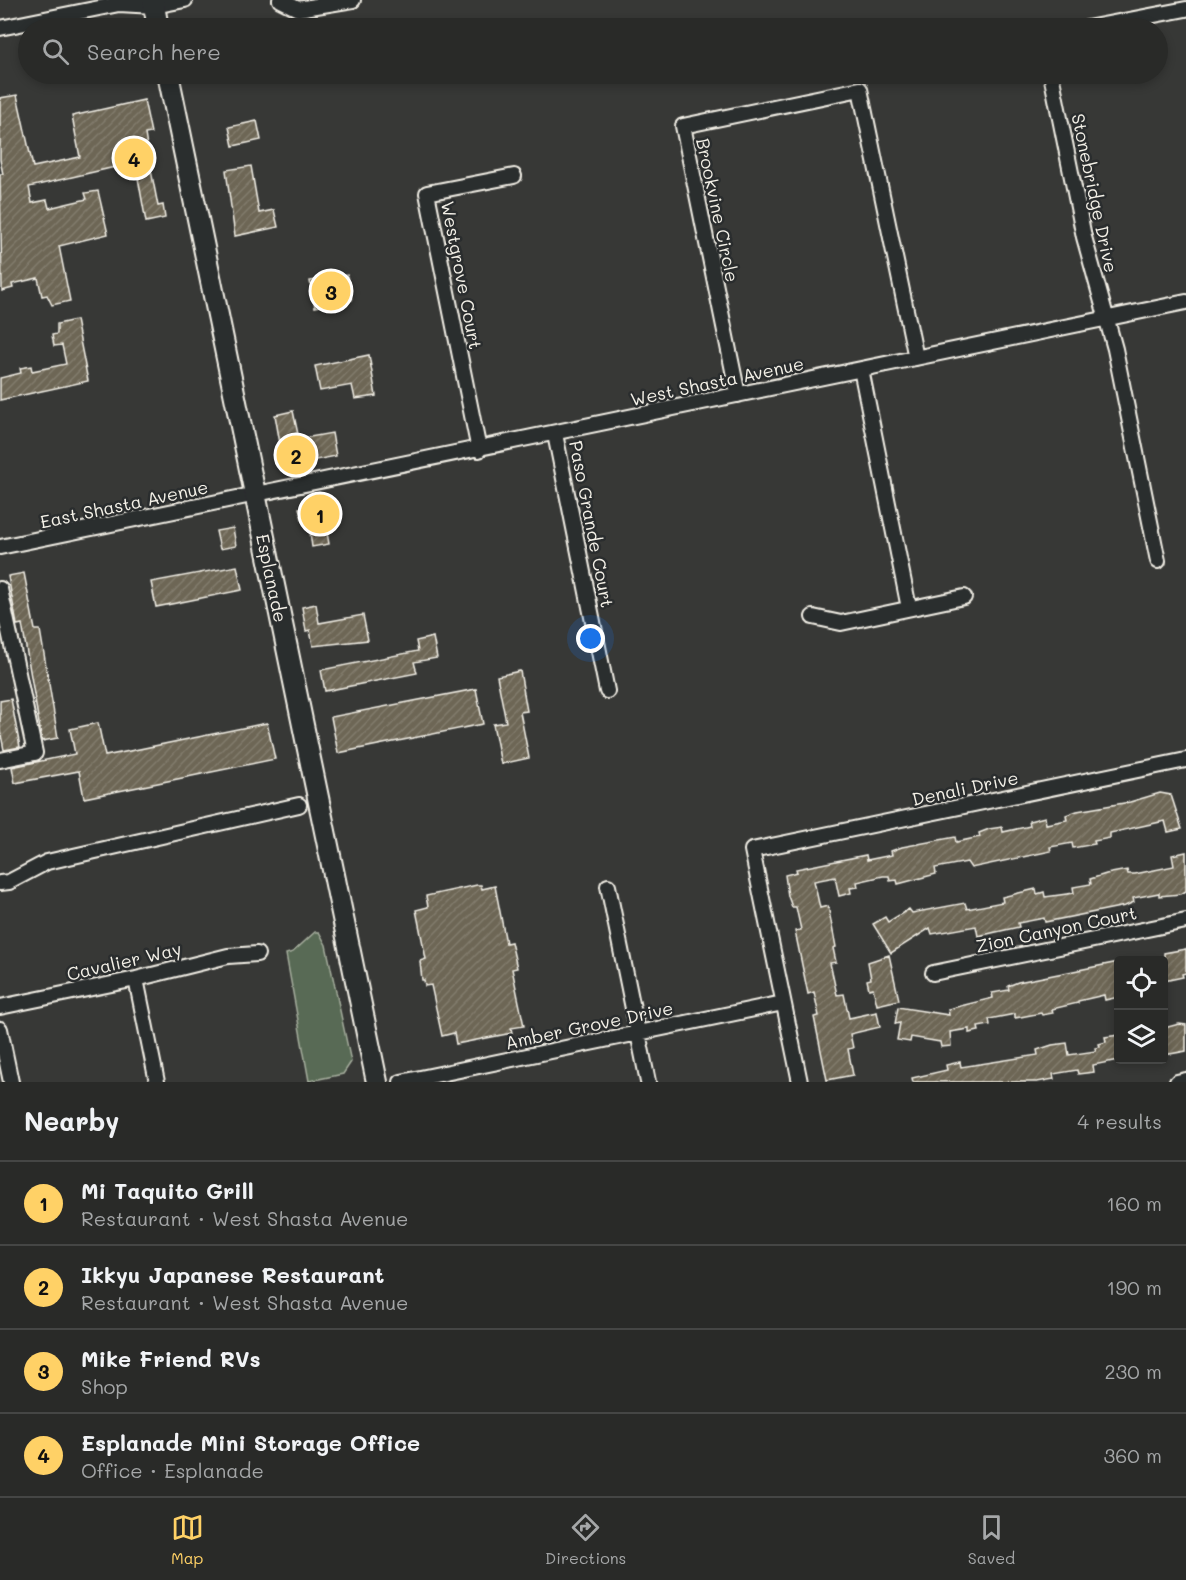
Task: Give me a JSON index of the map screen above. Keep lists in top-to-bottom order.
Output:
{
  "streets": {
    "main road": ["Esplanade"],
    "street": [
      "Stonebridge Drive",
      "Brookvine Circle",
      "Westgrove Court",
      "West Shasta Avenue",
      "East Shasta Avenue",
      "Paso Grande Court",
      "Denali Drive",
      "Zion Canyon Court",
      "Cavalier Way",
      "Amber Grove Drive"
    ]
  },
  "crossings": [
    ["Stonebridge Drive", "West Shasta Avenue"],
    ["Brookvine Circle", "West Shasta Avenue"],
    ["Westgrove Court", "West Shasta Avenue"],
    ["West Shasta Avenue", "East Shasta Avenue"],
    ["West Shasta Avenue", "Paso Grande Court"],
    ["West Shasta Avenue", "Esplanade"],
    ["East Shasta Avenue", "Esplanade"],
    ["Denali Drive", "Amber Grove Drive"]
  ],
  "page": {
    "search": "Search here",
    "pins": [
      "4",
      "3",
      "2",
      "1"
    ],
    "heading": ["Nearby", "4 results"],
    "list": [
      {
        "mark": "1",
        "name": "Mi Taquito Grill",
        "note": "Restaurant · West Shasta Avenue",
        "value": "160 m"
      },
      {
        "mark": "2",
        "name": "Ikkyu Japanese Restaurant",
        "note": "Restaurant · West Shasta Avenue",
        "value": "190 m"
      },
      {
        "mark": "3",
        "name": "Mike Friend RVs",
        "note": "Shop",
        "value": "230 m"
      },
      {
        "mark": "4",
        "name": "Esplanade Mini Storage Office",
        "note": "Office · Esplanade",
        "value": "360 m"
      }
    ],
    "nav": ["Map", "Directions", "Saved"]
  }
}
